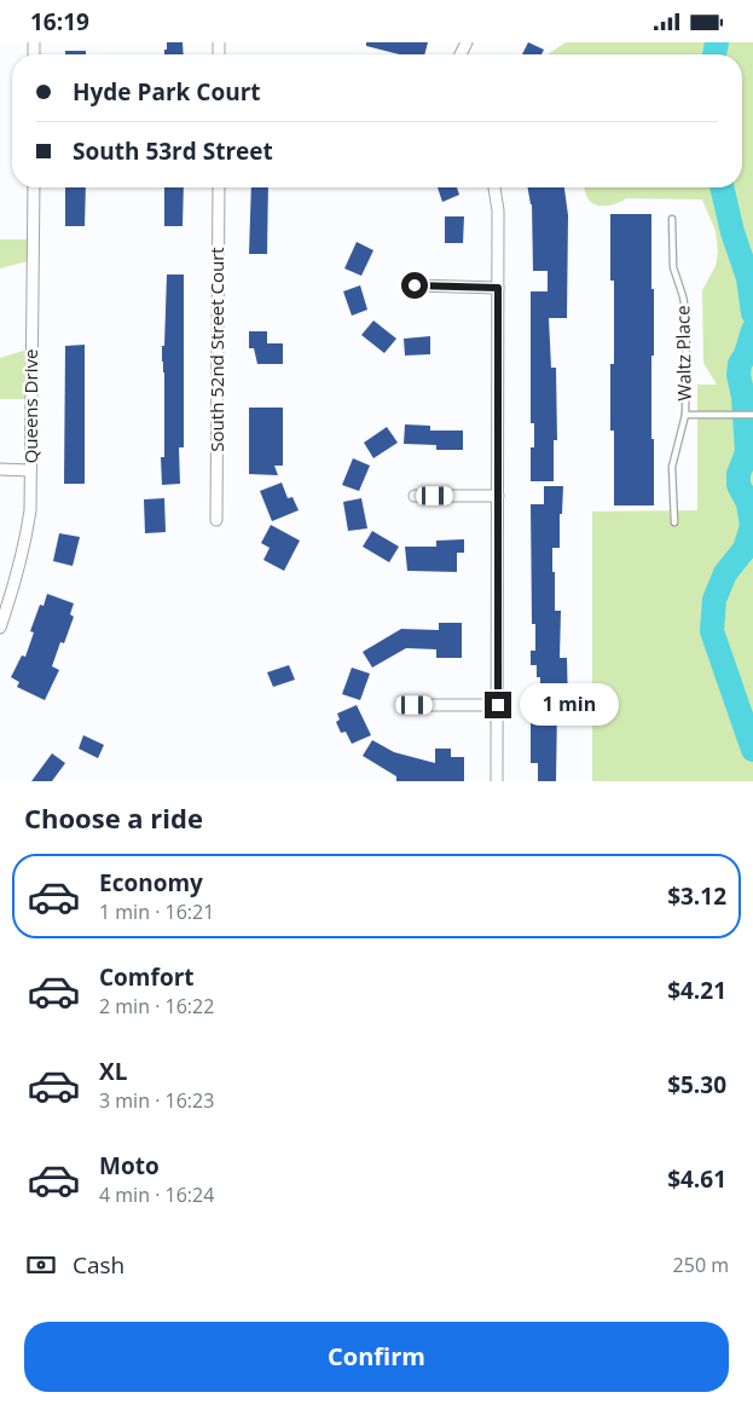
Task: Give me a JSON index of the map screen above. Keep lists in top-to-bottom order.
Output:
{
  "streets": {
    "street": ["South 52nd Street Court", "Queens Drive"],
    "lane": ["Waltz Place"]
  },
  "page": {
    "status": "16:19",
    "banner": ["Hyde Park Court", "South 53rd Street"],
    "bubble": "1 min",
    "heading": "Choose a ride",
    "list": [
      {
        "name": "Economy",
        "note": "1 min · 16:21",
        "value": "$3.12"
      },
      {
        "name": "Comfort",
        "note": "2 min · 16:22",
        "value": "$4.21"
      },
      {
        "name": "XL",
        "note": "3 min · 16:23",
        "value": "$5.30"
      },
      {
        "name": "Moto",
        "note": "4 min · 16:24",
        "value": "$4.61"
      }
    ],
    "pay": ["Cash", "250 m"],
    "buttons": "Confirm"
  }
}
